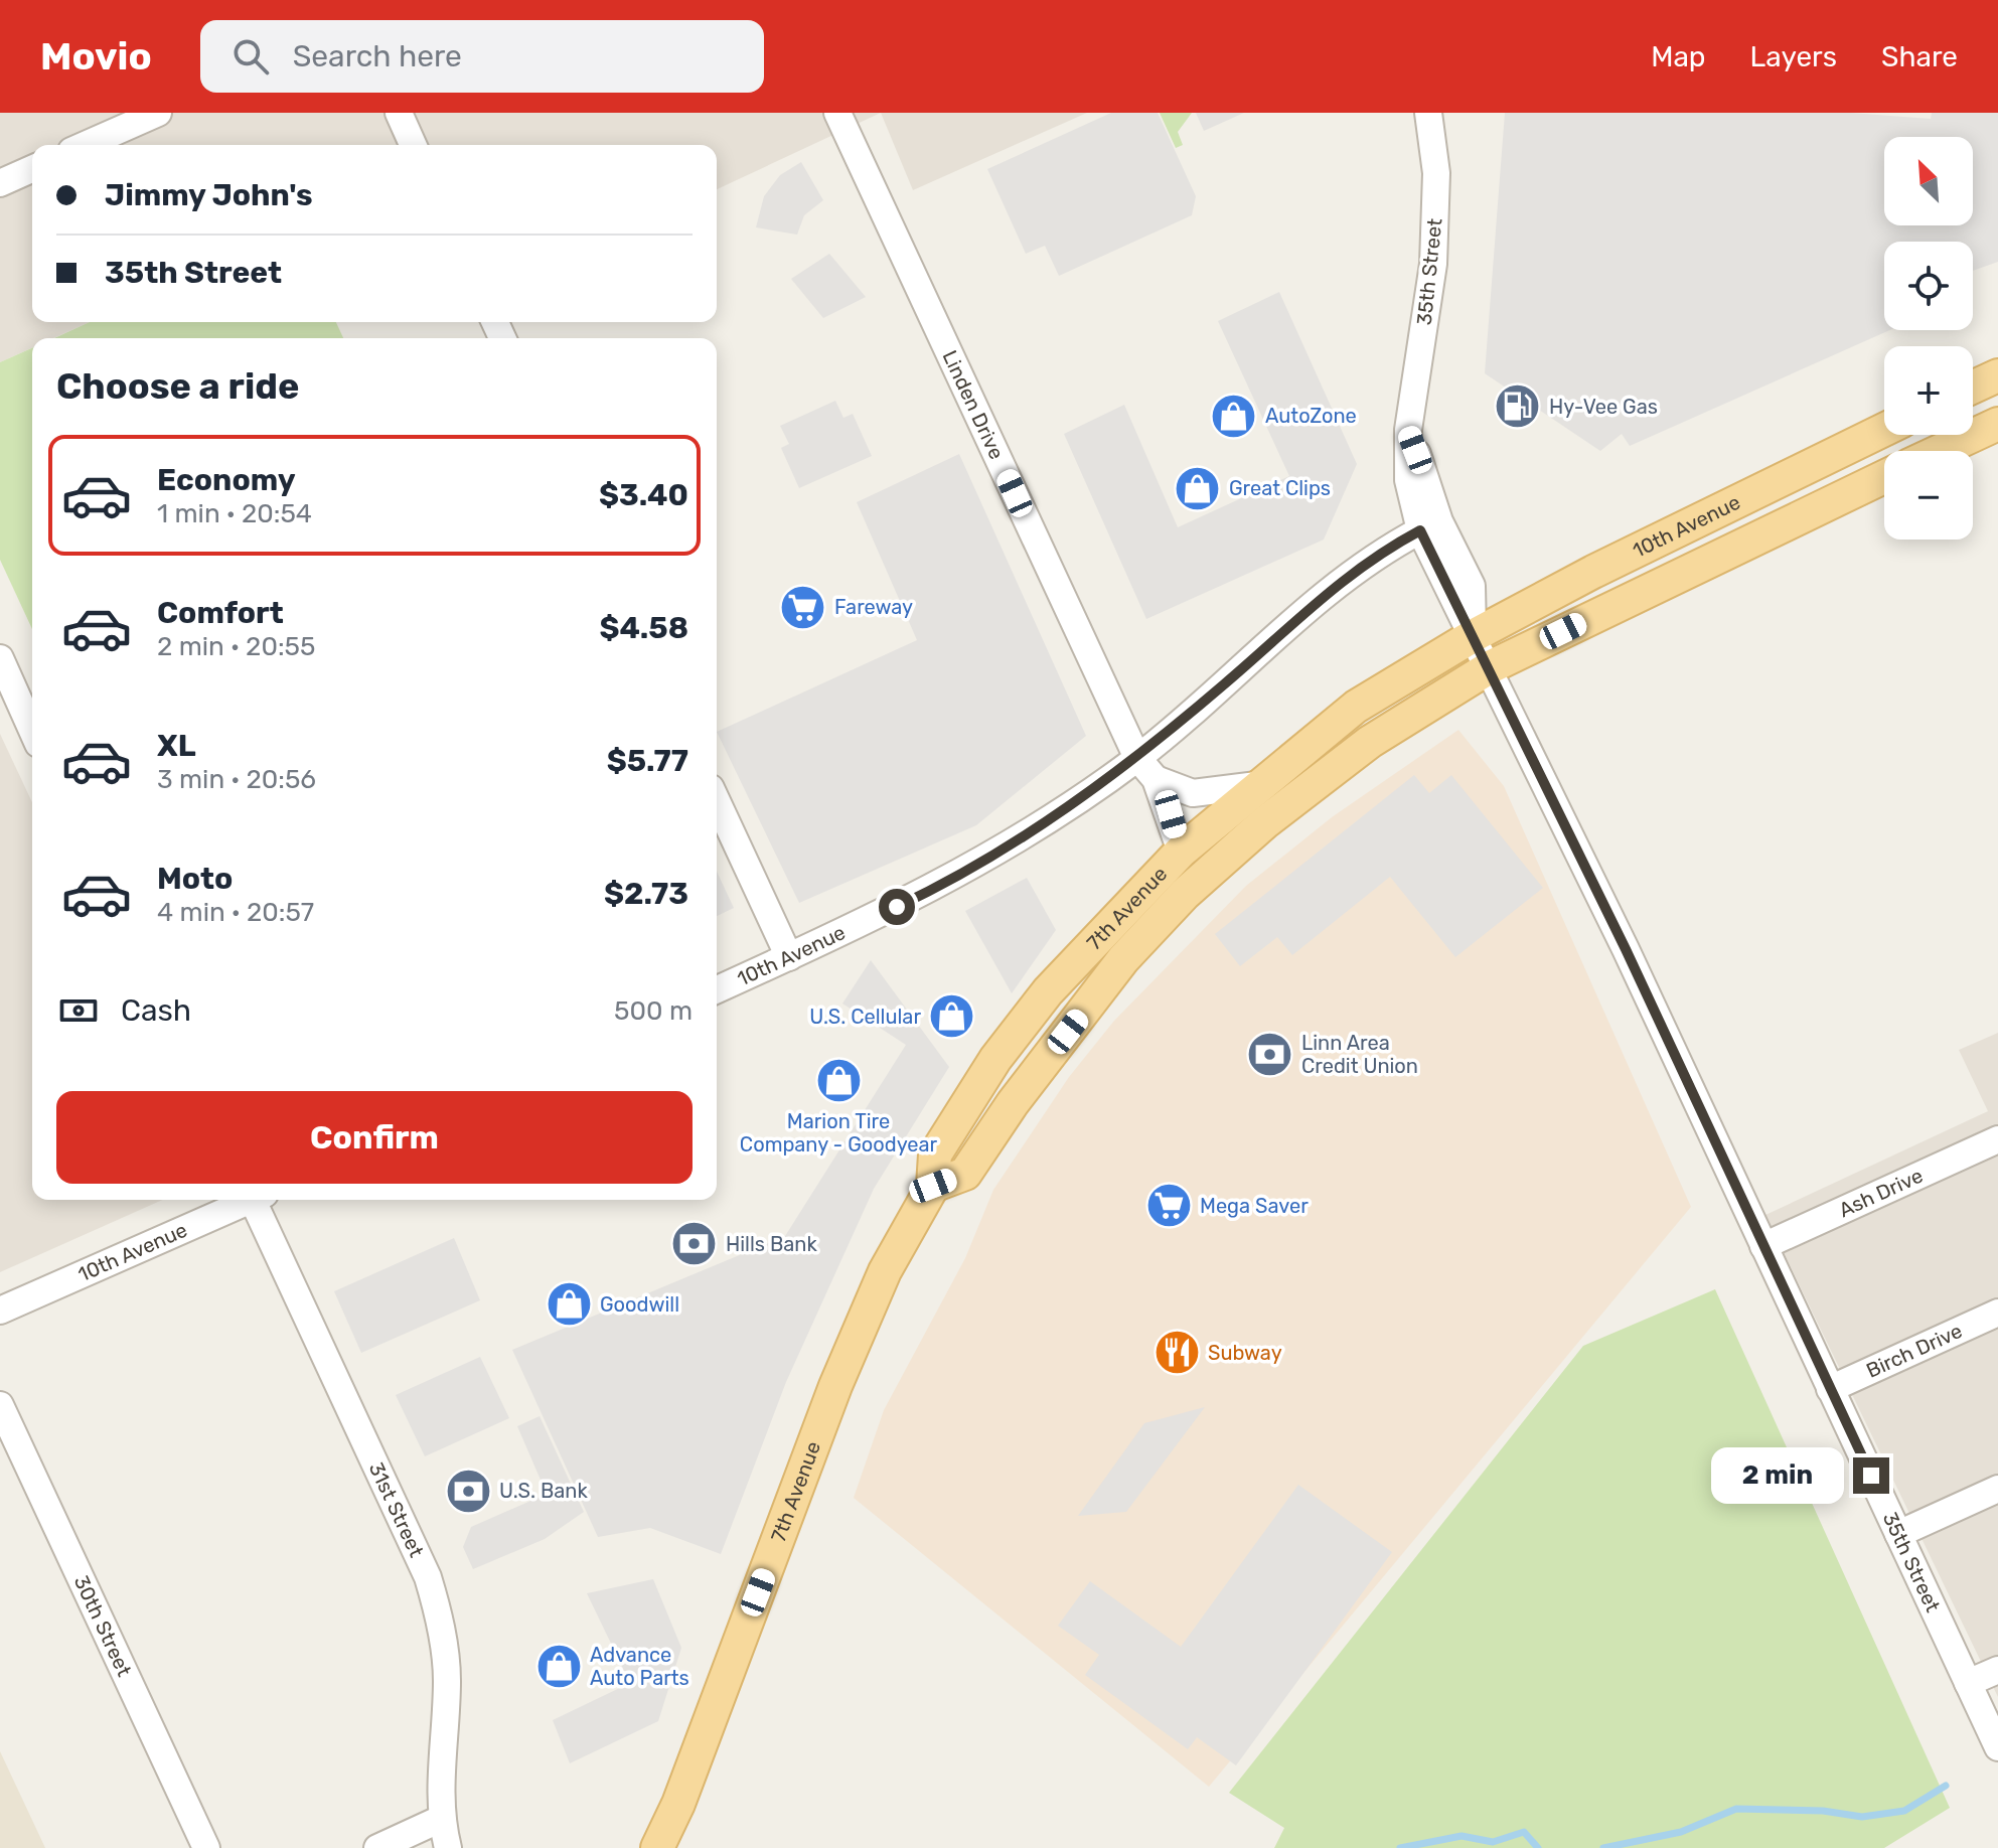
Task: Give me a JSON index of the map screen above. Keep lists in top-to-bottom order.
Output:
{
  "streets": {
    "main road": ["10th Avenue", "7th Avenue"],
    "street": [
      "35th Street",
      "Linden Drive",
      "Ash Drive",
      "Birch Drive",
      "31st Street",
      "30th Street"
    ]
  },
  "crossings": [
    ["35th Street", "10th Avenue"],
    ["35th Street", "7th Avenue"],
    ["35th Street", "Ash Drive"],
    ["35th Street", "Birch Drive"],
    ["Linden Drive", "10th Avenue"],
    ["Linden Drive", "7th Avenue"],
    ["10th Avenue", "7th Avenue"]
  ],
  "places": {
    "fuel station": ["Hy-Vee Gas"],
    "shop": [
      "AutoZone",
      "Great Clips",
      "U.S. Cellular",
      "Marion Tire Company - Goodyear",
      "Goodwill",
      "Advance Auto Parts"
    ],
    "supermarket": ["Fareway", "Mega Saver"],
    "bank": ["Linn Area Credit Union", "Hills Bank", "U.S. Bank"],
    "restaurant": ["Subway"]
  },
  "north": "top left",
  "page": {
    "header": "Movio",
    "search": "Search here",
    "nav": ["Map", "Layers", "Share"],
    "map_buttons": ["+", "−"],
    "banner": ["Jimmy John's", "35th Street"],
    "heading": "Choose a ride",
    "list": [
      {
        "name": "Economy",
        "note": "1 min · 20:54",
        "value": "$3.40"
      },
      {
        "name": "Comfort",
        "note": "2 min · 20:55",
        "value": "$4.58"
      },
      {
        "name": "XL",
        "note": "3 min · 20:56",
        "value": "$5.77"
      },
      {
        "name": "Moto",
        "note": "4 min · 20:57",
        "value": "$2.73"
      }
    ],
    "pay": ["Cash", "500 m"],
    "buttons": "Confirm",
    "bubble": "2 min"
  }
}
